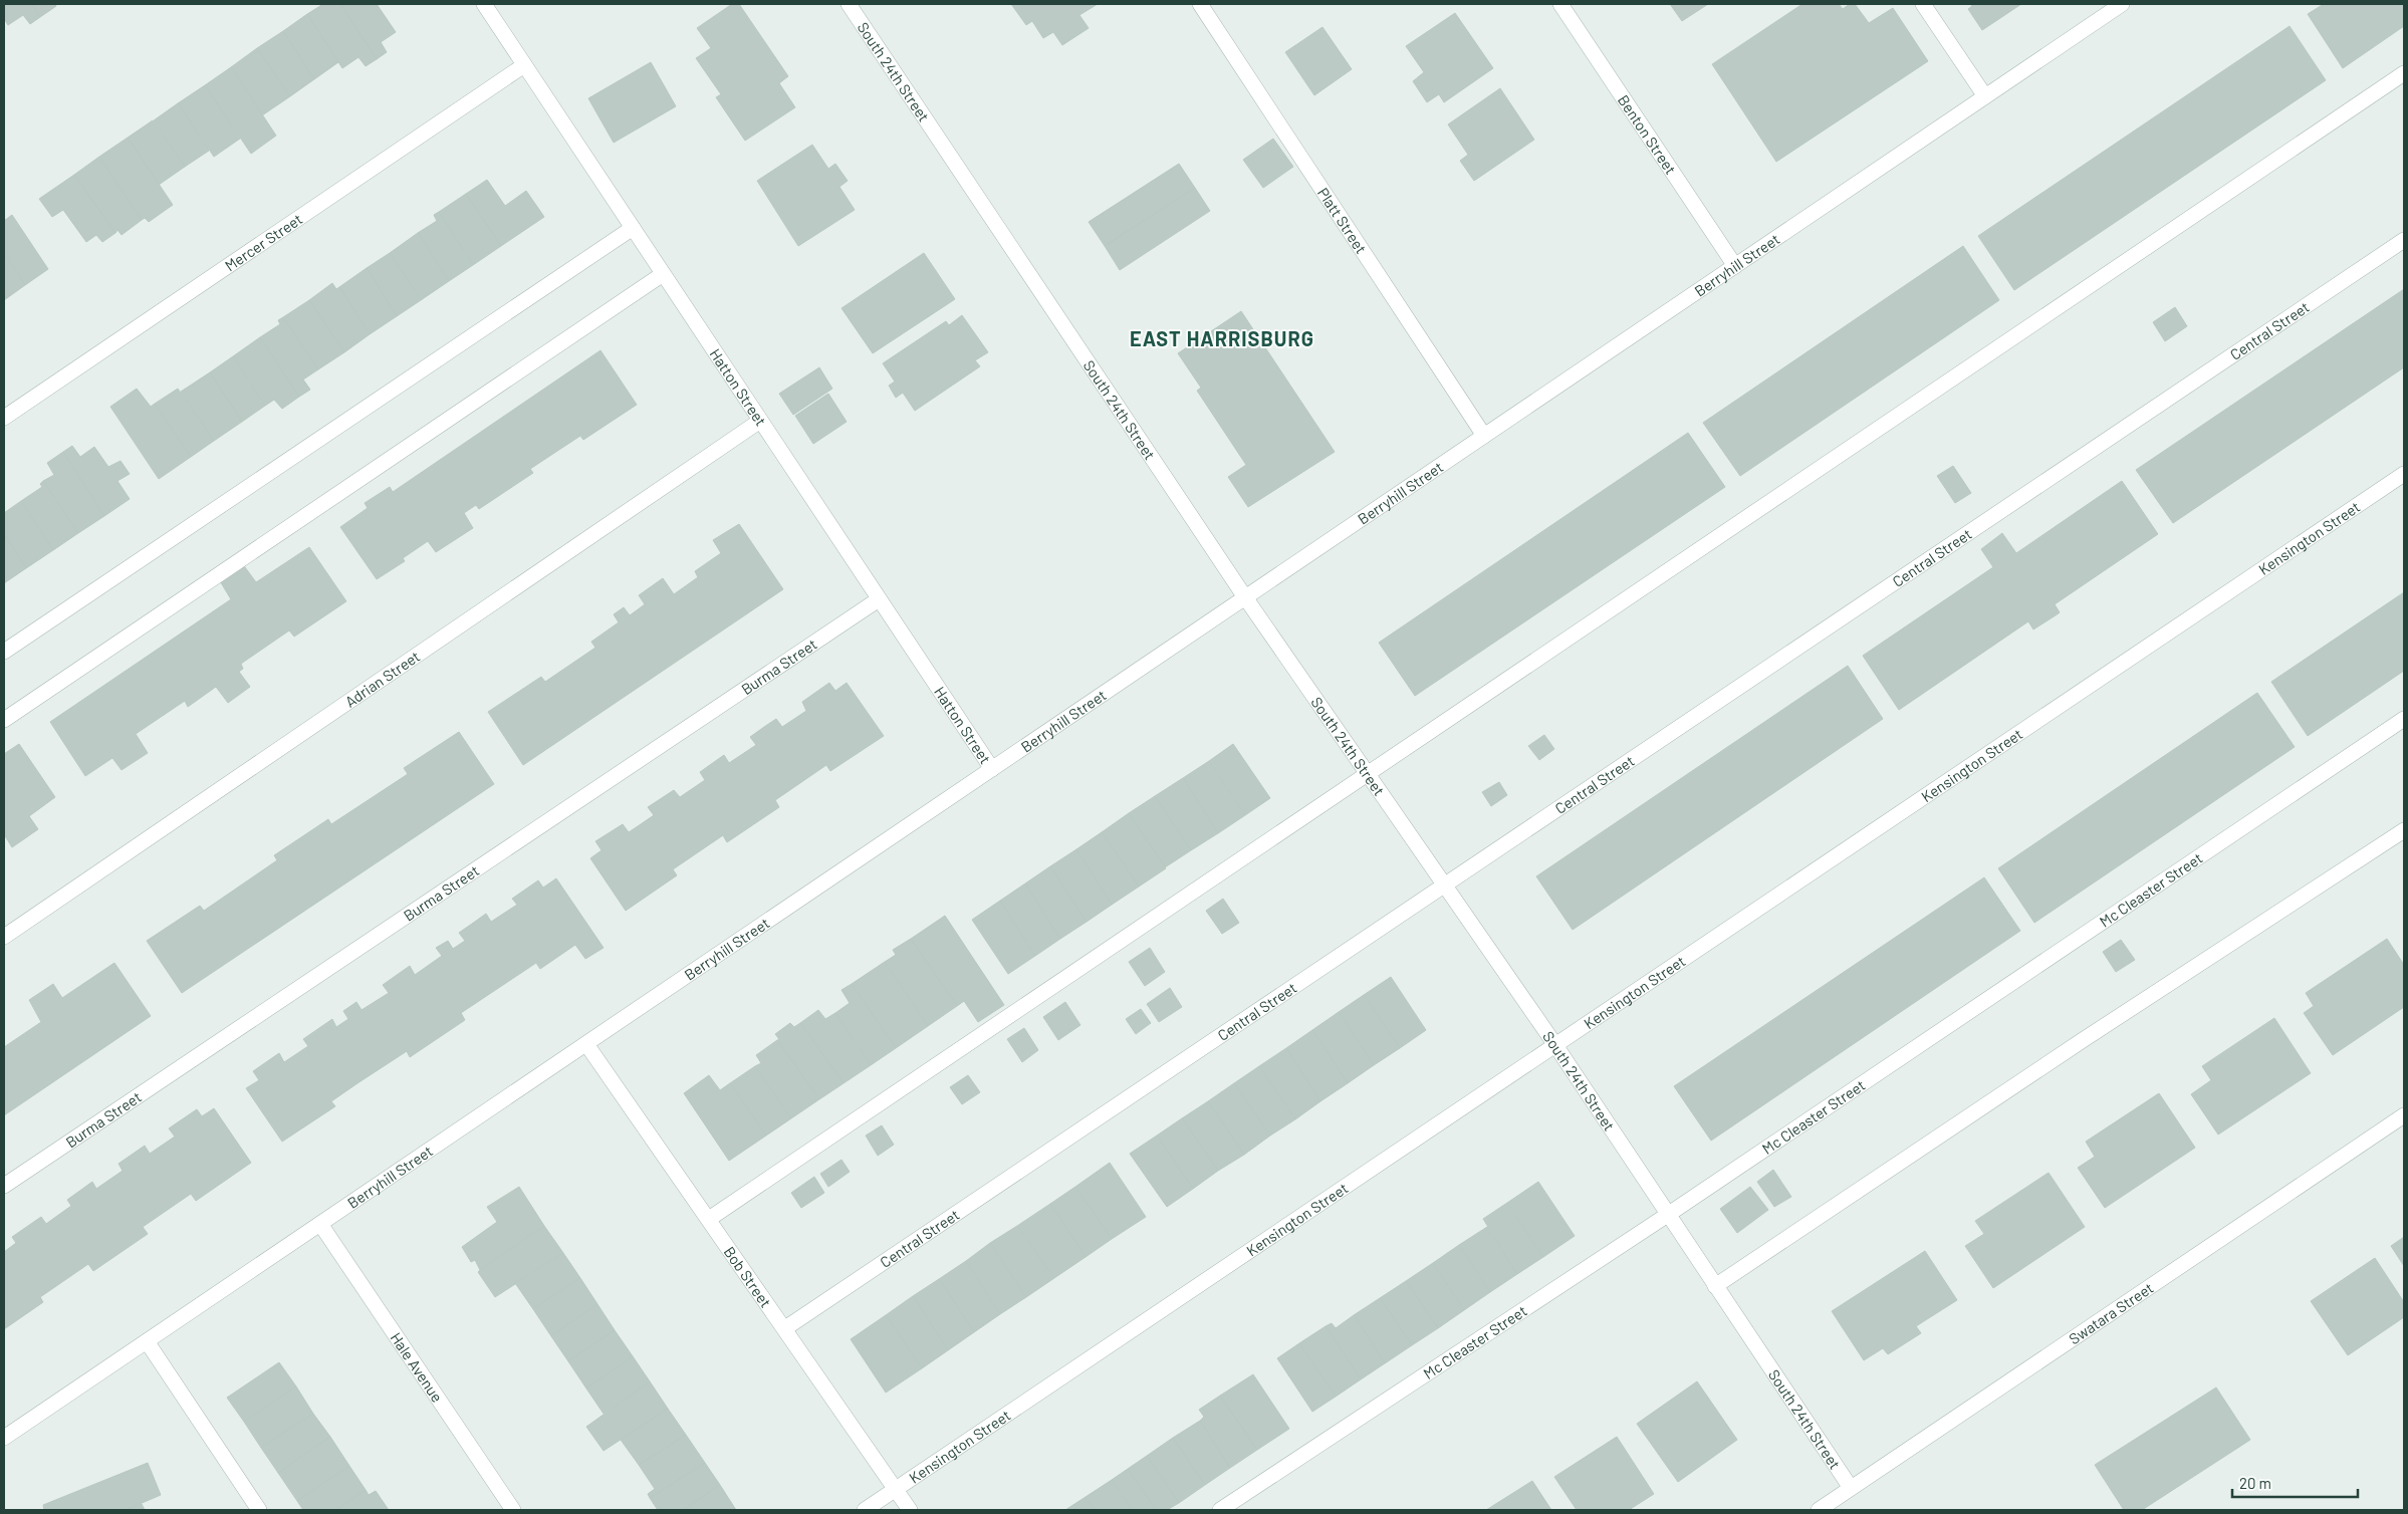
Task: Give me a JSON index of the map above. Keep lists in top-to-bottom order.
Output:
{
  "streets": {
    "street": [
      "South 24th Street",
      "Benton Street",
      "Platt Street",
      "Mercer Street",
      "Berryhill Street",
      "Central Street",
      "Hatton Street",
      "Kensington Street",
      "Burma Street",
      "Adrian Street",
      "Mc Cleaster Street",
      "Bob Street",
      "Swatara Street",
      "Hale Avenue"
    ]
  },
  "crossings": [
    ["South 24th Street", "Berryhill Street"],
    ["South 24th Street", "Central Street"],
    ["South 24th Street", "Kensington Street"],
    ["South 24th Street", "Mc Cleaster Street"],
    ["South 24th Street", "Swatara Street"],
    ["Benton Street", "Berryhill Street"],
    ["Platt Street", "Berryhill Street"],
    ["Mercer Street", "Hatton Street"],
    ["Berryhill Street", "Hatton Street"],
    ["Berryhill Street", "Bob Street"],
    ["Berryhill Street", "Hale Avenue"],
    ["Central Street", "Bob Street"],
    ["Hatton Street", "Burma Street"],
    ["Hatton Street", "Adrian Street"],
    ["Kensington Street", "Bob Street"]
  ],
  "districts": ["EAST HARRISBURG"],
  "scale_bar": "20 m"
}
